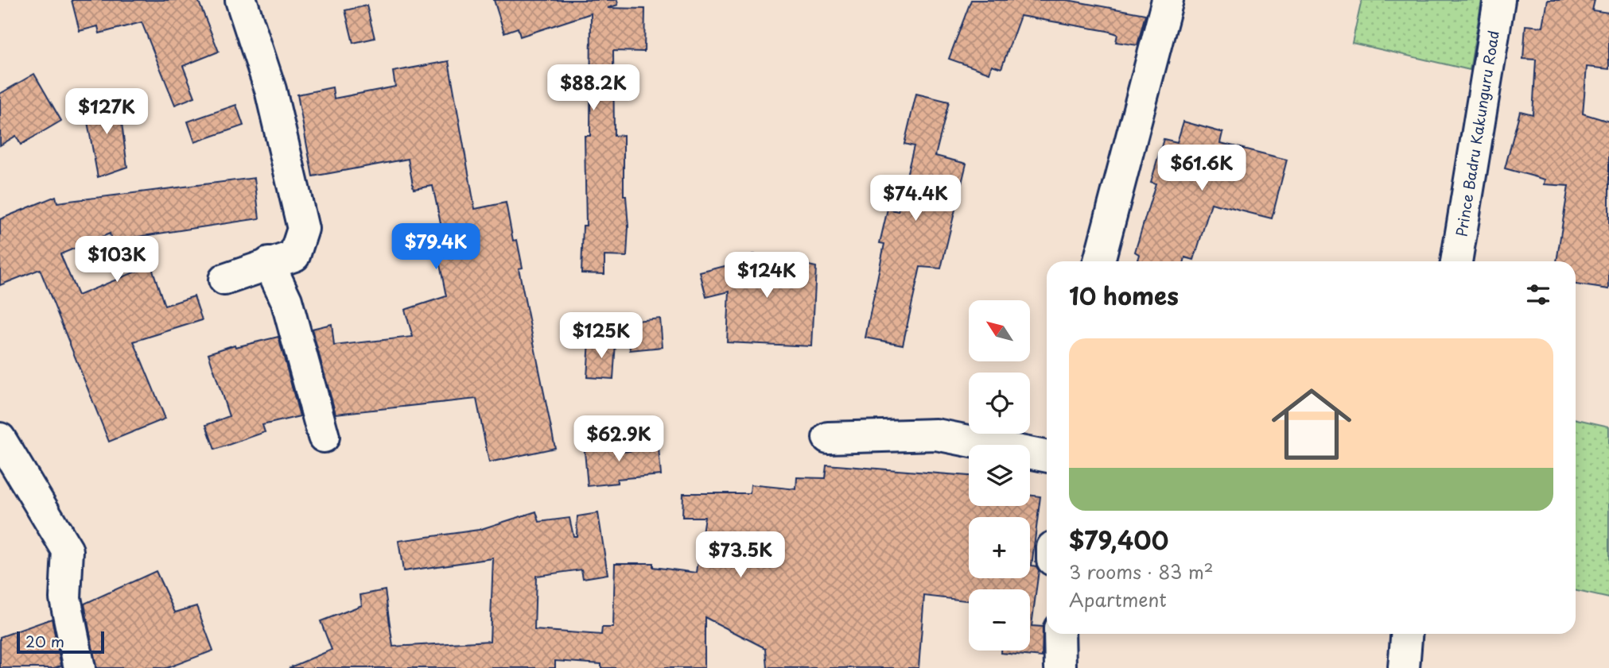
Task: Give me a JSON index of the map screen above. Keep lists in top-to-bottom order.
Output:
{
  "streets": {
    "street": ["Prince Badru Kakunguru Road"]
  },
  "scale_bar": "20 m",
  "north": "top left",
  "page": {
    "price": [
      "$88.2K",
      "$127K",
      "$61.6K",
      "$74.4K",
      "$79.4K",
      "$103K",
      "$124K",
      "$125K",
      "$62.9K",
      "$73.5K"
    ],
    "heading": "10 homes",
    "map_buttons": ["+", "−"],
    "list": [
      {
        "name": "$79,400",
        "note": "3 rooms · 83 m² · Apartment"
      }
    ],
    "scale": "20 m"
  }
}
